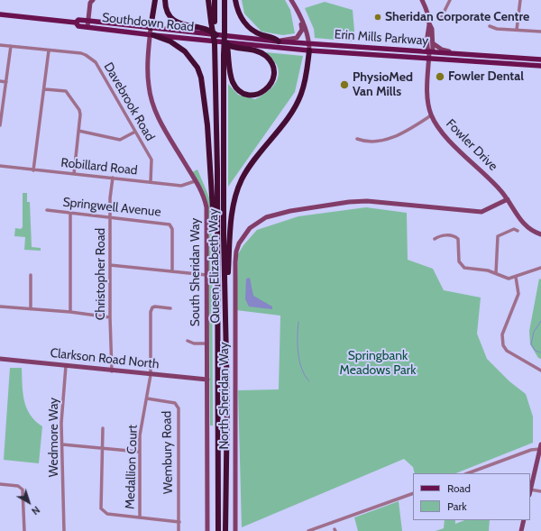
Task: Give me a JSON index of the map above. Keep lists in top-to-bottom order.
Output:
{
  "streets": {
    "highway": ["Queen Elizabeth Way"],
    "main road": ["Southdown Road", "Erin Mills Parkway"],
    "street": [
      "Davebrook Road",
      "Fowler Drive",
      "Robillard Road",
      "Springwell Avenue",
      "South Sheridan Way",
      "Christopher Road",
      "Clarkson Road North",
      "North Sheridan Way",
      "Wedmore Way",
      "Wembury Road",
      "Medallion Court"
    ]
  },
  "crossings": [
    ["Southdown Road", "Erin Mills Parkway"],
    ["Southdown Road", "Queen Elizabeth Way"],
    ["Southdown Road", "South Sheridan Way"],
    ["Erin Mills Parkway", "Fowler Drive"],
    ["Erin Mills Parkway", "Queen Elizabeth Way"],
    ["Davebrook Road", "Robillard Road"],
    ["Fowler Drive", "North Sheridan Way"],
    ["Robillard Road", "South Sheridan Way"],
    ["Robillard Road", "Christopher Road"],
    ["Springwell Avenue", "Christopher Road"],
    ["South Sheridan Way", "Clarkson Road North"],
    ["Christopher Road", "Clarkson Road North"],
    ["Clarkson Road North", "Wedmore Way"],
    ["Clarkson Road North", "Medallion Court"],
    ["Wembury Road", "Medallion Court"]
  ],
  "parks": ["Springbank Meadows Park"],
  "places": ["Sheridan Corporate Centre", "Fowler Dental", "PhysioMed Van Mills"],
  "legend": ["Road", "Park"],
  "north": "bottom right"
}
